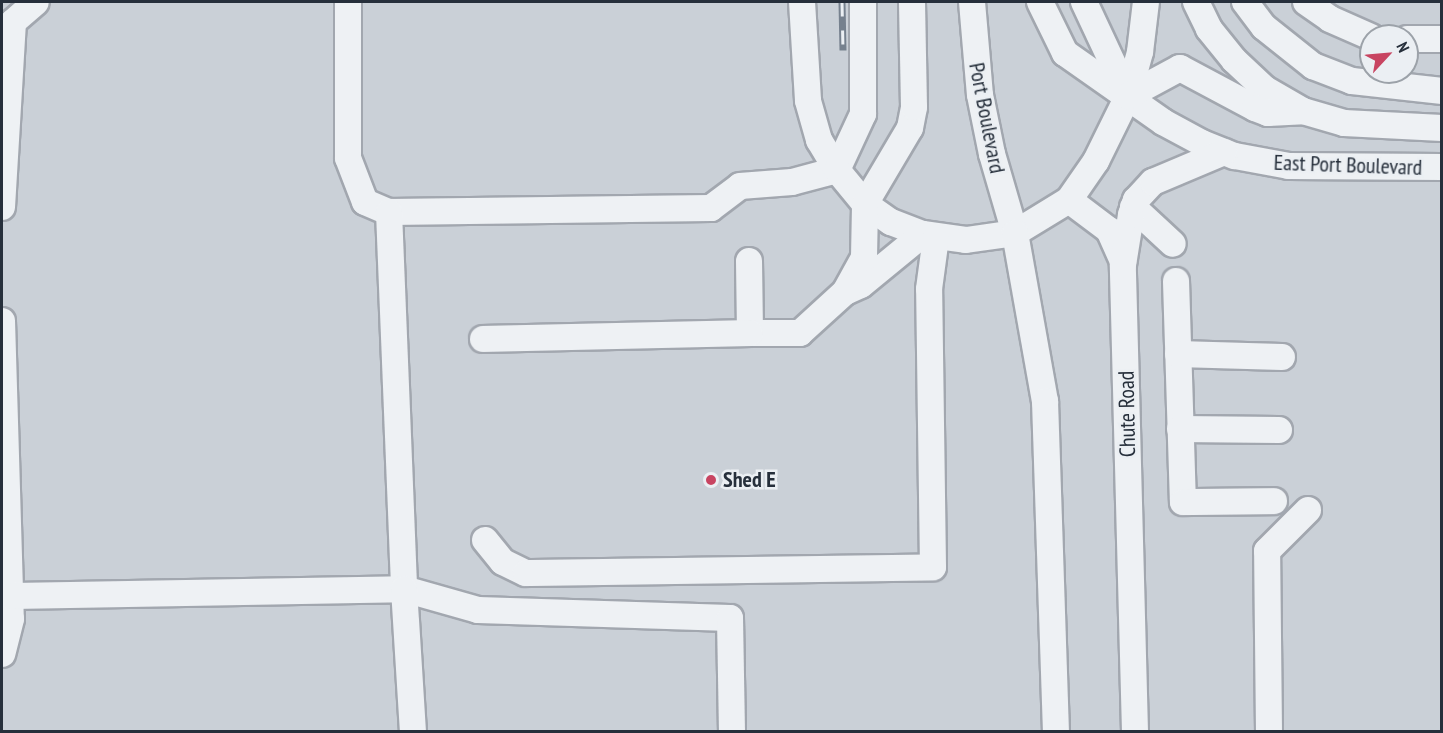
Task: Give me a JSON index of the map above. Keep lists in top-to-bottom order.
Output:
{
  "streets": {
    "street": ["Port Boulevard", "East Port Boulevard", "Chute Road"]
  },
  "crossings": [
    ["East Port Boulevard", "Chute Road"]
  ],
  "places": ["Shed E"],
  "north": "top right"
}
